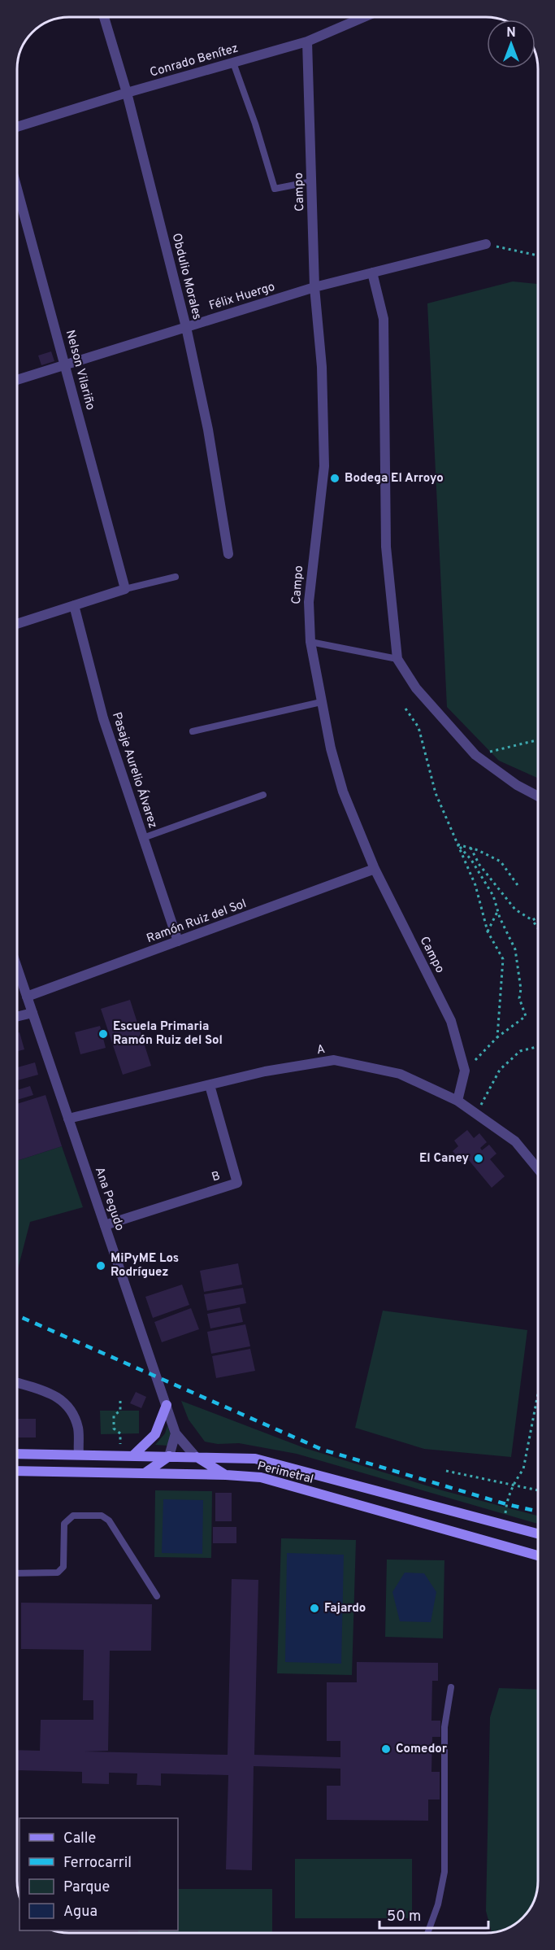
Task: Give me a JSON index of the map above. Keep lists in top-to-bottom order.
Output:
{
  "streets": {
    "main road": ["Perimetral"],
    "street": [
      "Conrado Benítez",
      "Campo",
      "Obdulio Morales",
      "Félix Huergo",
      "Nelson Vilariño",
      "Pasaje Aurelio Álvarez",
      "Ramón Ruiz del Sol",
      "A",
      "B",
      "Ana Pegudo"
    ]
  },
  "crossings": [
    ["Conrado Benítez", "Campo"],
    ["Conrado Benítez", "Obdulio Morales"],
    ["Campo", "Félix Huergo"],
    ["Campo", "Ramón Ruiz del Sol"],
    ["Campo", "A"],
    ["Obdulio Morales", "Félix Huergo"],
    ["Félix Huergo", "Nelson Vilariño"],
    ["Pasaje Aurelio Álvarez", "Ramón Ruiz del Sol"],
    ["Ramón Ruiz del Sol", "Ana Pegudo"],
    ["A", "B"],
    ["A", "Ana Pegudo"],
    ["B", "Ana Pegudo"],
    ["Ana Pegudo", "Perimetral"]
  ],
  "places": [
    "Bodega El Arroyo",
    "Escuela Primaria Ramón Ruiz del Sol",
    "El Caney",
    "MiPyME Los Rodríguez",
    "Fajardo",
    "Comedor"
  ],
  "legend": [
    "Calle",
    "Ferrocarril",
    "Parque",
    "Agua"
  ],
  "scale_bar": "50 m",
  "north": "top"
}
